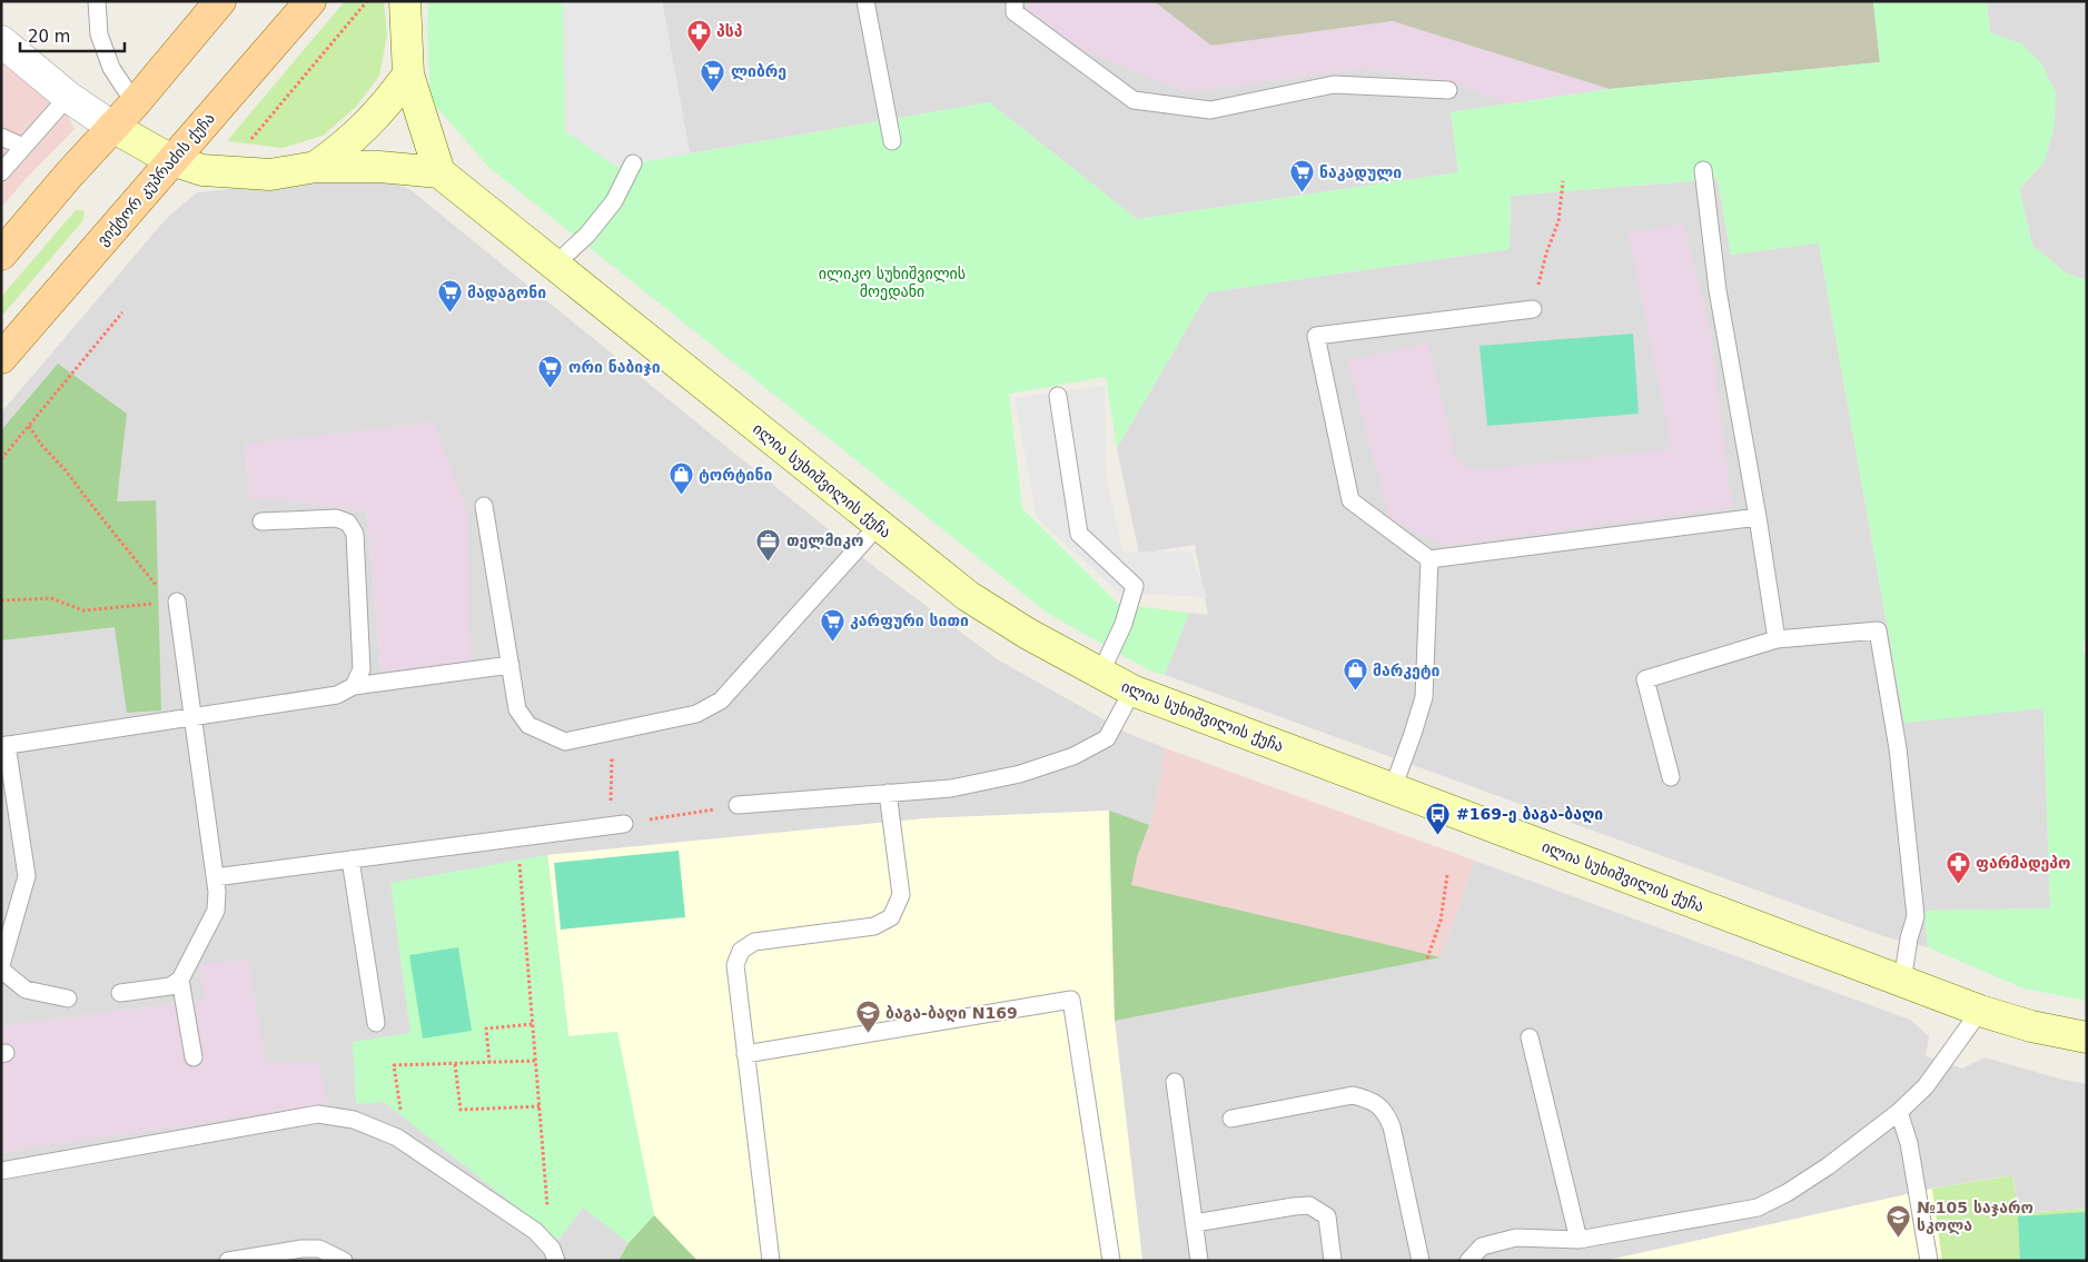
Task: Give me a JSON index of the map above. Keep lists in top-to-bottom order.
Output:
{
  "streets": {
    "main road": ["ვიქტორ კუპრაძის ქუჩა"],
    "street": ["ილია სუხიშვილის ქუჩა"]
  },
  "parks": ["ილიკო სუხიშვილის მოედანი"],
  "places": {
    "pharmacy": ["პსპ", "ფარმადეპო"],
    "supermarket": [
      "ლიბრე",
      "ნაკადული",
      "მადაგონი",
      "ორი ნაბიჯი",
      "კარფური სითი"
    ],
    "shop": ["ტორტინი", "მარკეტი"],
    "office": ["თელმიკო"],
    "bus stop": ["#169-ე ბაგა-ბაღი"],
    "school or university": ["ბაგა-ბაღი N169", "№105 საჯარო სკოლა"]
  },
  "scale_bar": "20 m"
}
